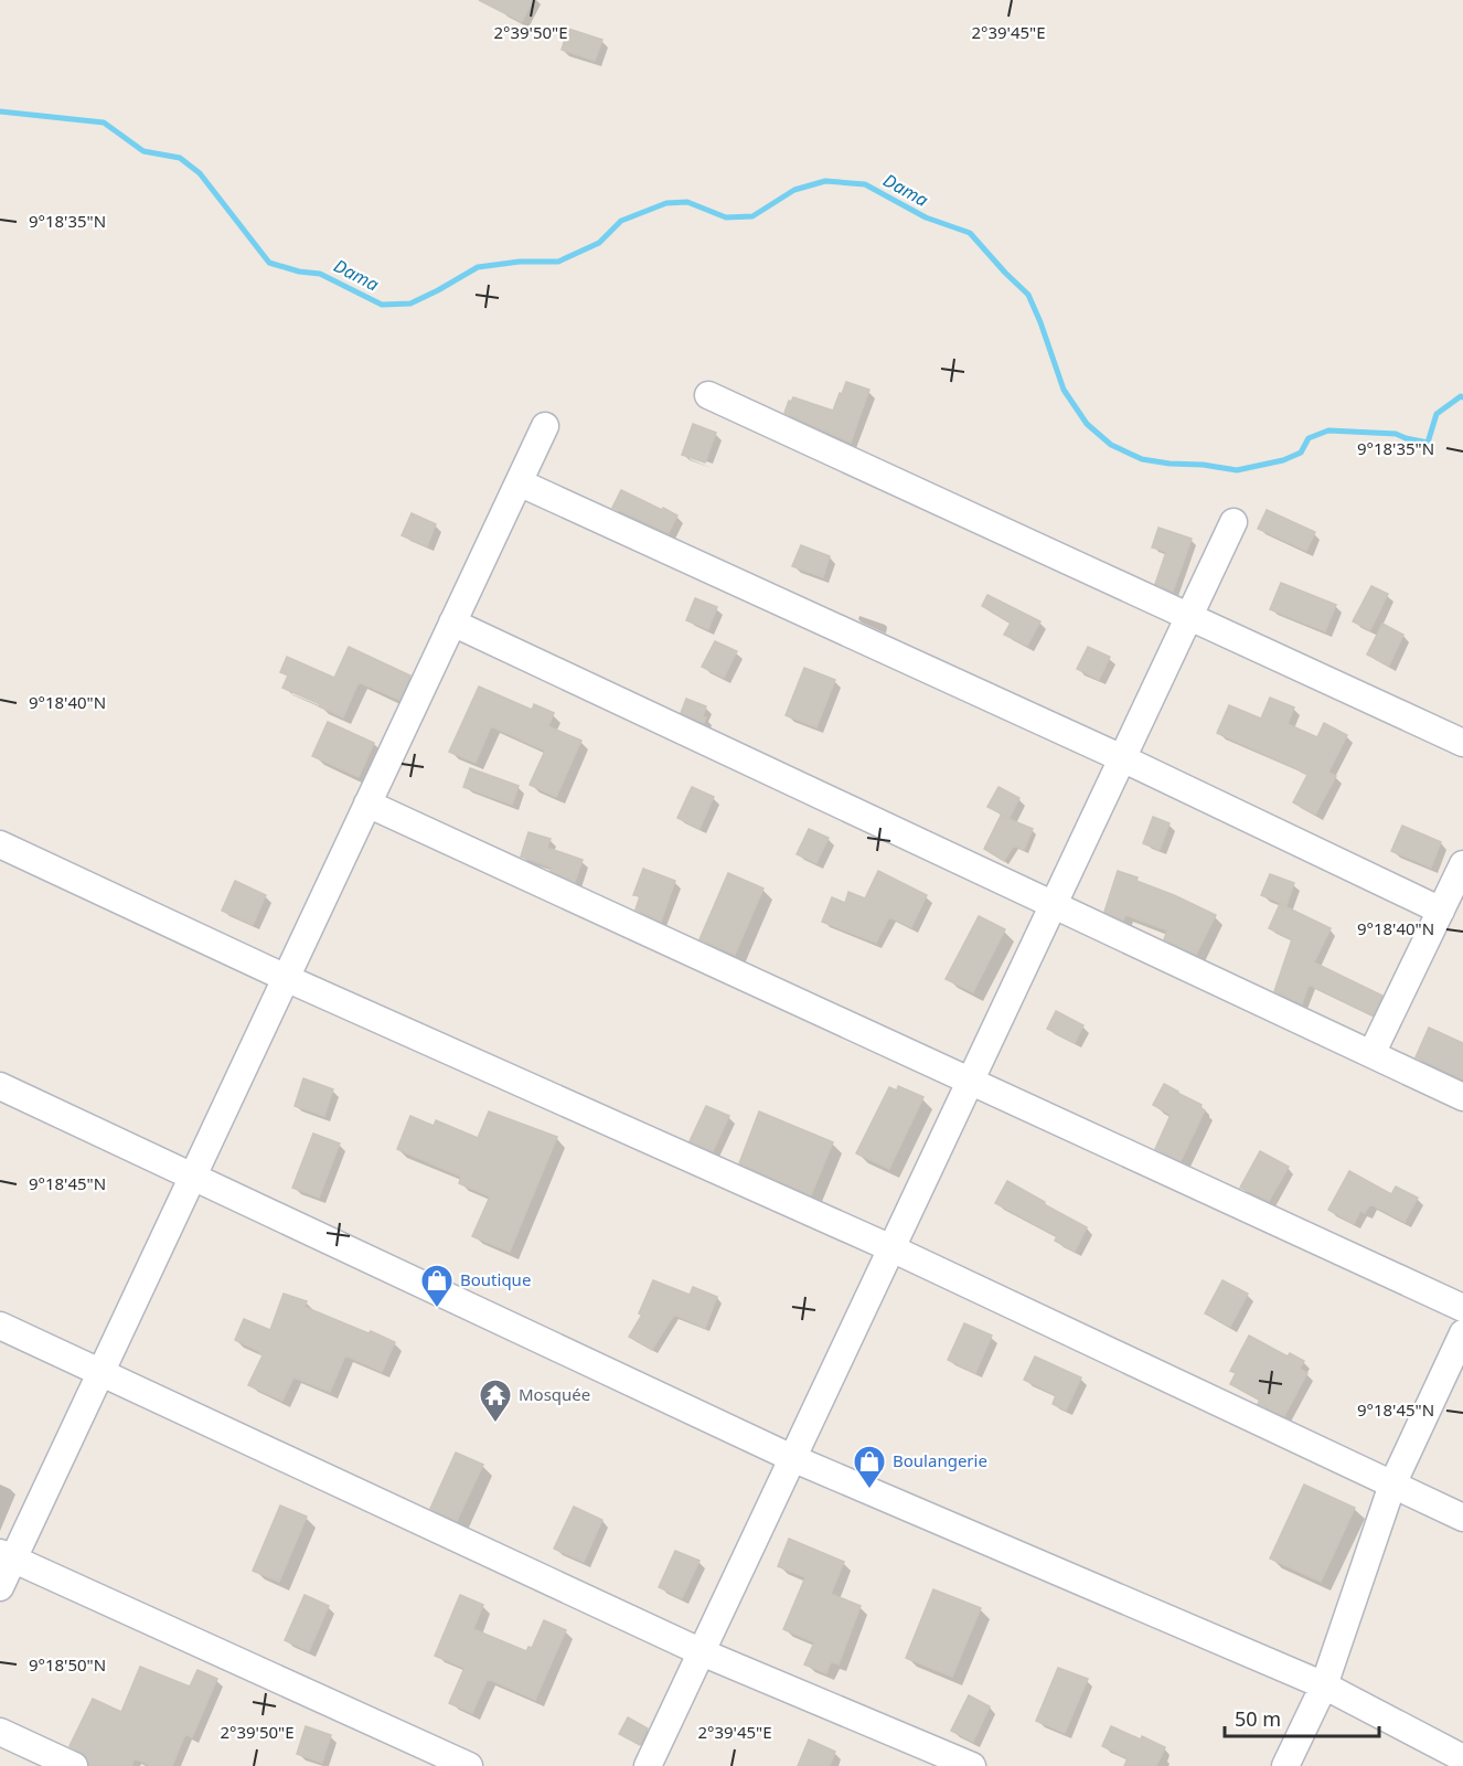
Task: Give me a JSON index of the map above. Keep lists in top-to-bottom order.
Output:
{
  "water": ["Dama"],
  "places": {
    "shop": ["Boutique", "Boulangerie"],
    "temple": ["Mosquée"]
  },
  "scale_bar": "50 m",
  "coordinates": [
    "2°39'50\"E",
    "2°39'45\"E",
    "9°18'35\"N",
    "9°18'40\"N",
    "9°18'45\"N",
    "9°18'50\"N"
  ]
}
